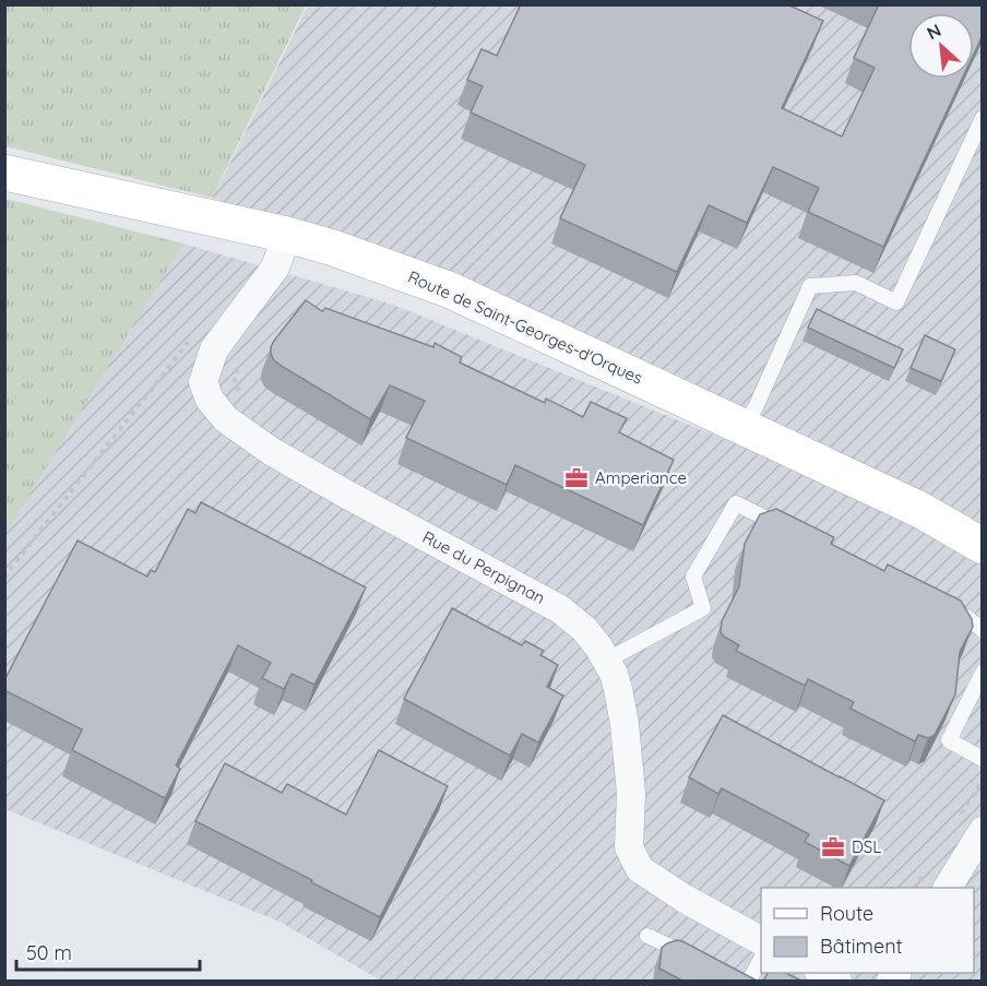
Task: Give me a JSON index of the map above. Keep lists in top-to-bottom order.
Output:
{
  "streets": {
    "street": ["Route de Saint-Georges-d'Orques", "Rue du Perpignan"]
  },
  "crossings": [
    ["Route de Saint-Georges-d'Orques", "Rue du Perpignan"]
  ],
  "places": {
    "office": ["Amperiance", "DSL"]
  },
  "legend": ["Route", "Bâtiment"],
  "scale_bar": "50 m",
  "north": "top left"
}
